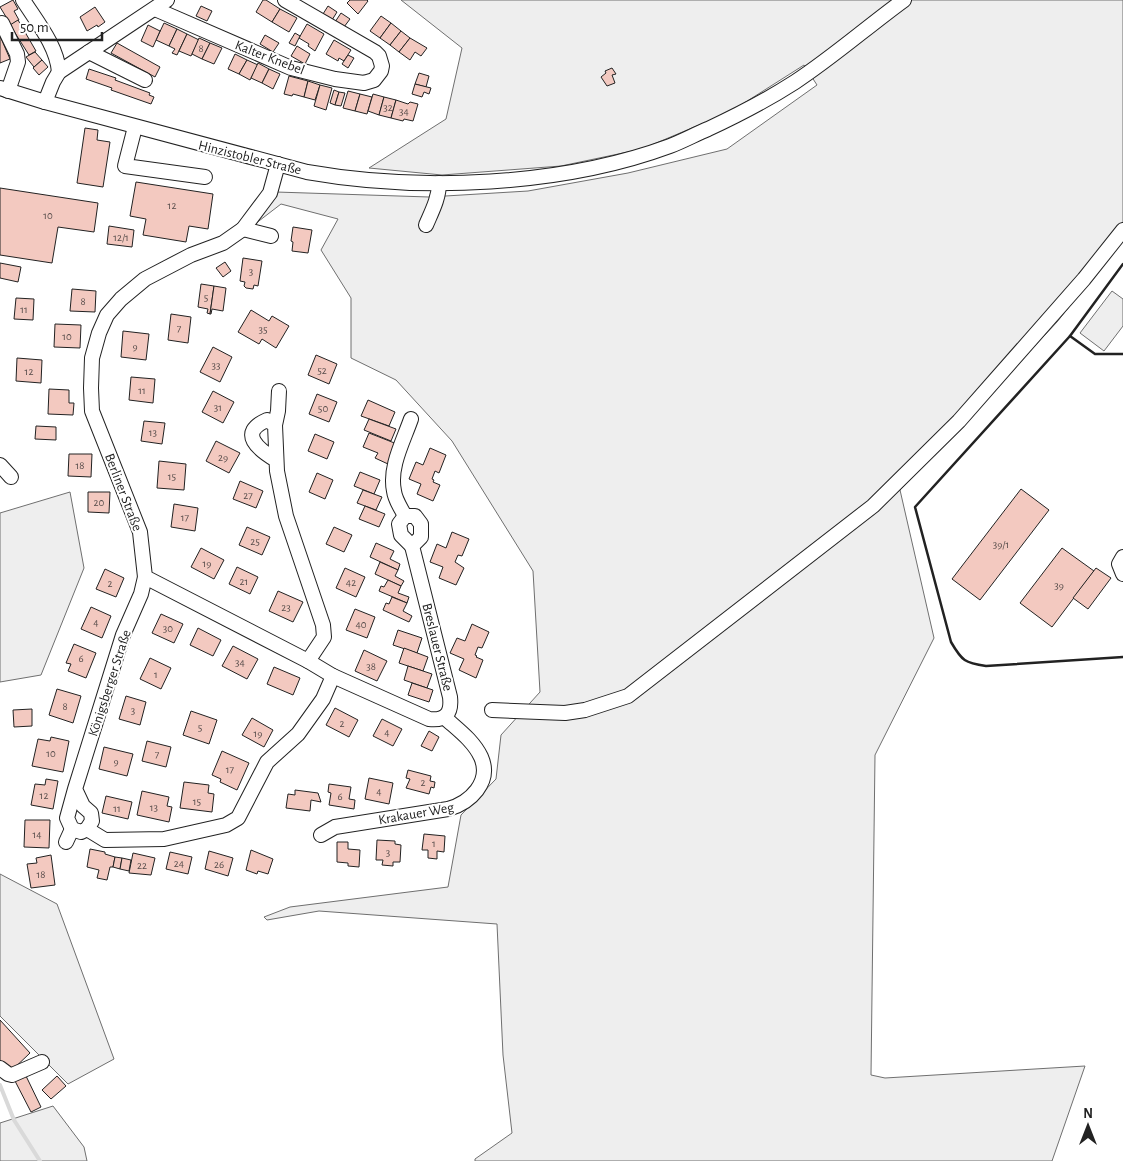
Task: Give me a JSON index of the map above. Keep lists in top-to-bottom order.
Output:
{
  "streets": {
    "street": [
      "Kalter Knebel",
      "Hinzistobler Straße",
      "Berliner Straße",
      "Breslauer Straße",
      "Königsberger Straße",
      "Krakauer Weg"
    ]
  },
  "crossings": [
    ["Hinzistobler Straße", "Berliner Straße"],
    ["Berliner Straße", "Königsberger Straße"],
    ["Breslauer Straße", "Krakauer Weg"]
  ],
  "house_numbers": [
    "8",
    "32",
    "34",
    "12",
    "10",
    "12/1",
    "3",
    "5",
    "8",
    "11",
    "7",
    "35",
    "10",
    "9",
    "33",
    "52",
    "12",
    "11",
    "31",
    "50",
    "13",
    "29",
    "18",
    "15",
    "27",
    "20",
    "17",
    "25",
    "39/1",
    "19",
    "21",
    "42",
    "2",
    "39",
    "23",
    "4",
    "40",
    "30",
    "6",
    "34",
    "38",
    "1",
    "8",
    "3",
    "2",
    "5",
    "4",
    "19",
    "10",
    "7",
    "9",
    "17",
    "2",
    "4",
    "12",
    "6",
    "15",
    "13",
    "11",
    "14",
    "1",
    "3",
    "24",
    "26",
    "22",
    "18"
  ],
  "scale_bar": "50 m",
  "north": "top"
}
